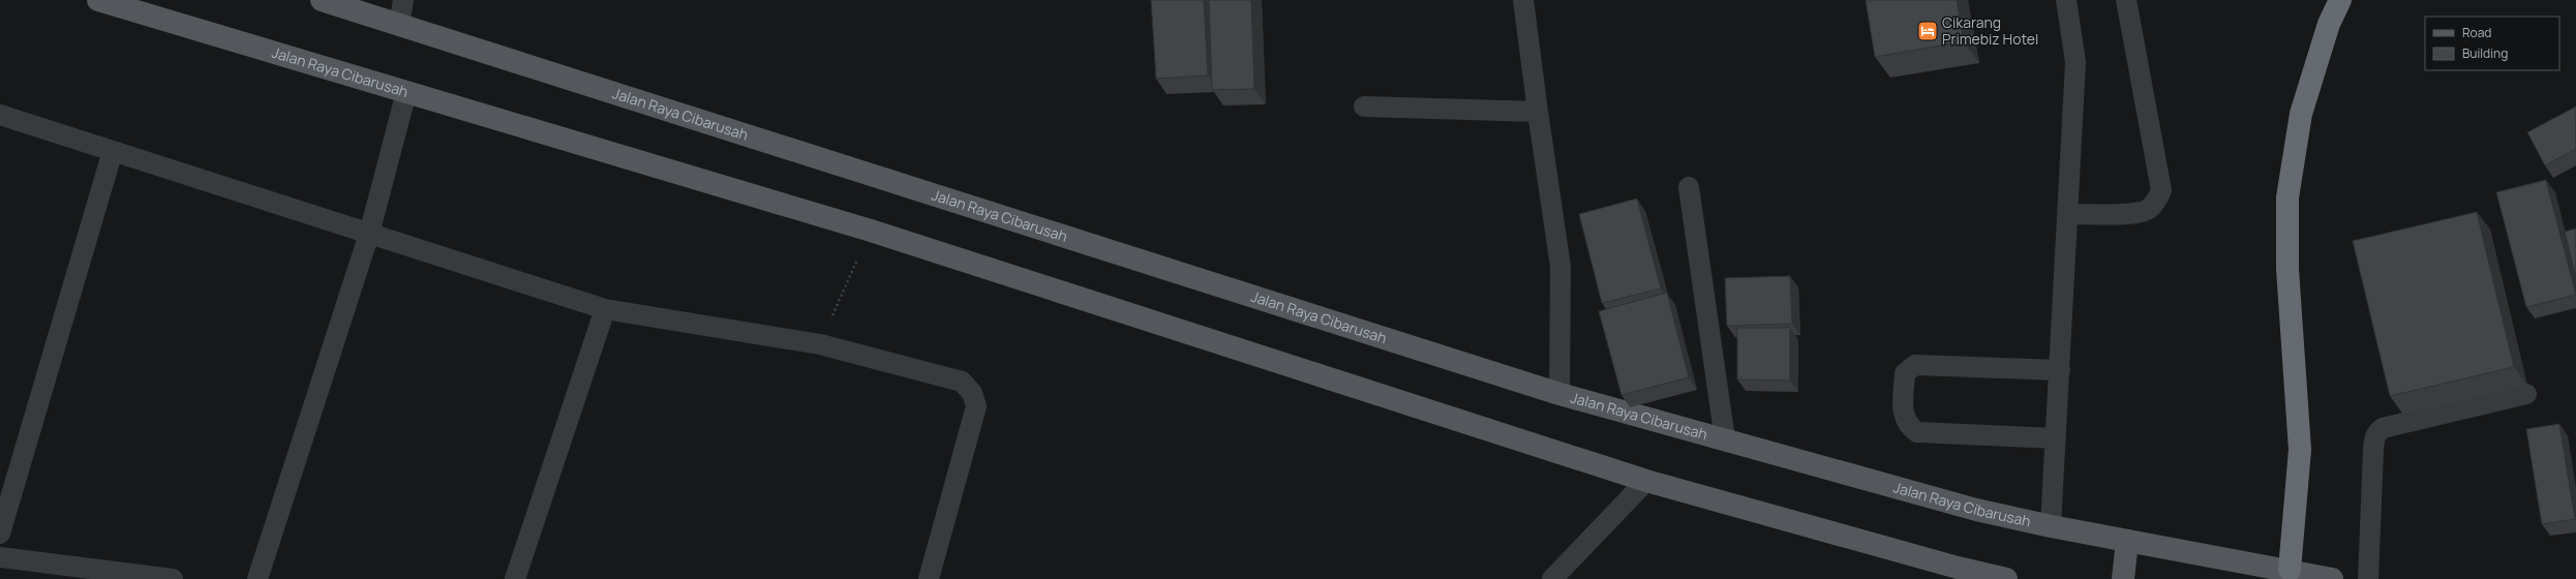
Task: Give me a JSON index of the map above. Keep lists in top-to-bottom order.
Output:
{
  "streets": {
    "main road": ["Jalan Raya Cibarusah"]
  },
  "places": {
    "hotel": ["Cikarang Primebiz Hotel"]
  },
  "legend": ["Road", "Building"]
}
